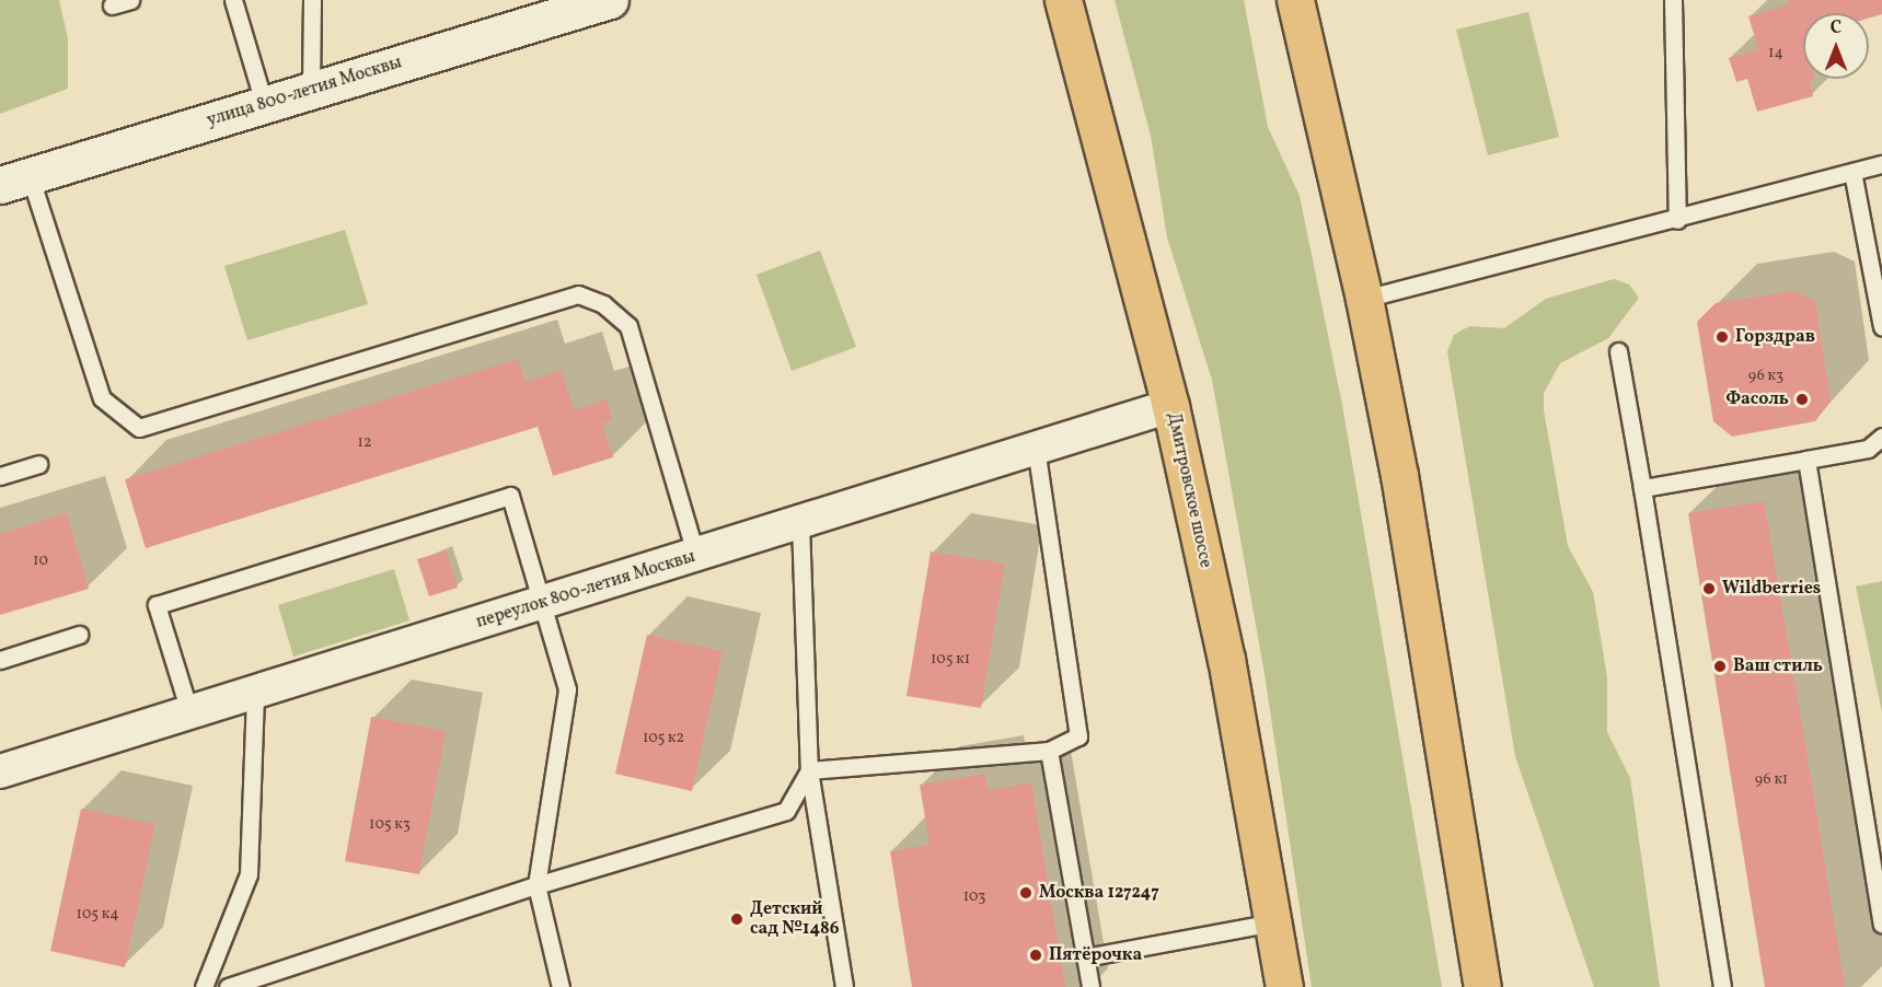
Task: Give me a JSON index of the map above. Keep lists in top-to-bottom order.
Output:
{
  "streets": {
    "main road": ["улица 800-летия Москвы", "Дмитровское шоссе"],
    "street": ["переулок 800-летия Москвы"]
  },
  "crossings": [
    ["Дмитровское шоссе", "переулок 800-летия Москвы"]
  ],
  "places": [
    "Горздрав",
    "Фасоль",
    "Wildberries",
    "Ваш стиль",
    "Москва 127247",
    "Детский сад №1486",
    "Пятёрочка"
  ],
  "house_numbers": [
    "14",
    "96 к3",
    "12",
    "10",
    "105 к1",
    "105 к2",
    "96 к1",
    "105 к3",
    "103",
    "105 к4"
  ],
  "north": "top"
}
